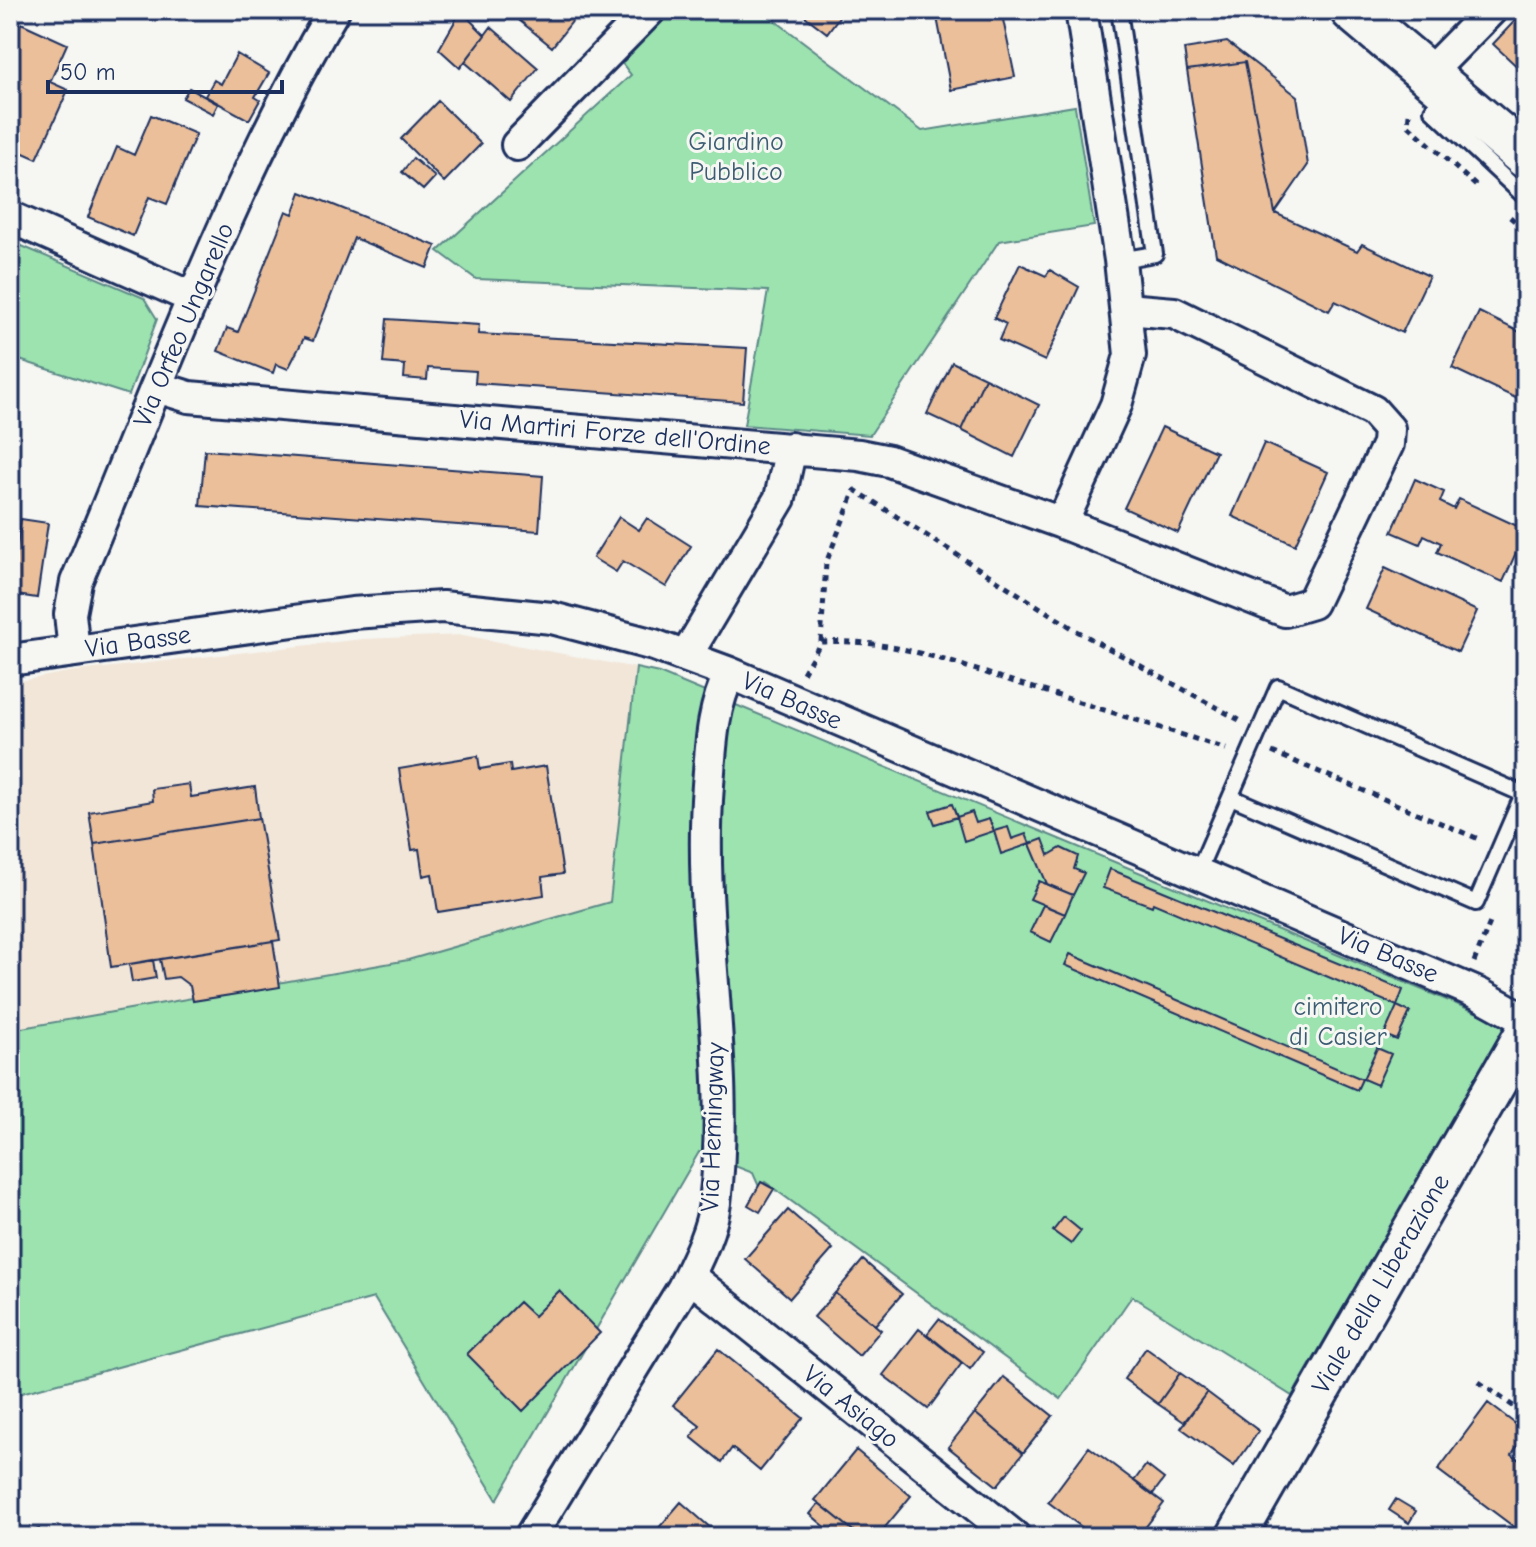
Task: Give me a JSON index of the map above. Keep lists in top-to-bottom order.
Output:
{
  "streets": {
    "street": [
      "Via Orfeo Ungarello",
      "Via Martiri Forze dell'Ordine",
      "Via Basse",
      "Via Hemingway",
      "Viale della Liberazione",
      "Via Asiago"
    ]
  },
  "crossings": [
    ["Via Orfeo Ungarello", "Via Martiri Forze dell'Ordine"],
    ["Via Orfeo Ungarello", "Via Basse"],
    ["Via Basse", "Via Hemingway"],
    ["Via Hemingway", "Via Asiago"]
  ],
  "parks": ["Giardino Pubblico", "cimitero di Casier"],
  "scale_bar": "50 m"
}
